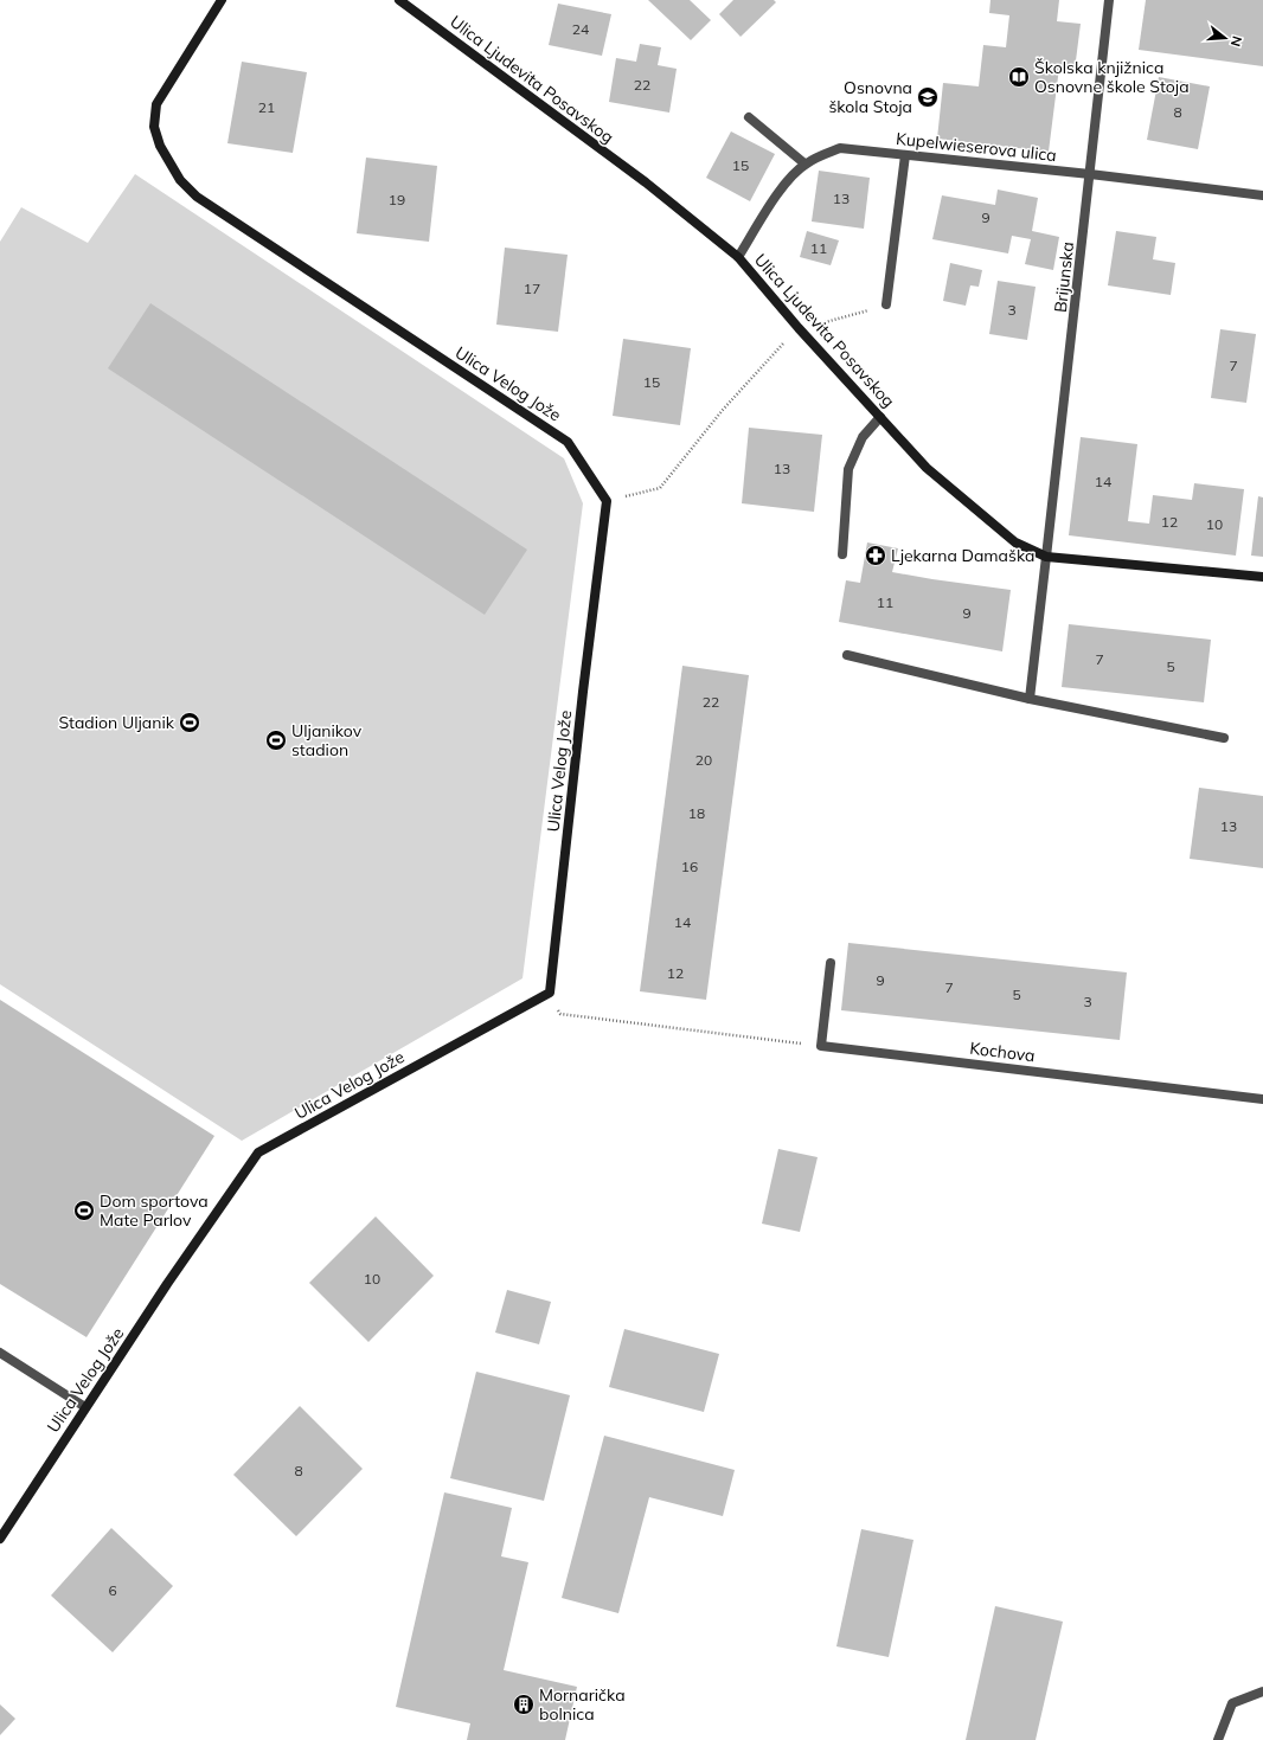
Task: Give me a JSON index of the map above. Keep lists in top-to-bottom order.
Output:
{
  "streets": {
    "street": [
      "Ulica Ljudevita Posavskog",
      "Kupelwieserova ulica",
      "Brijunska",
      "Ulica Velog Jože",
      "Kochova"
    ]
  },
  "crossings": [
    ["Ulica Ljudevita Posavskog", "Kupelwieserova ulica"],
    ["Ulica Ljudevita Posavskog", "Brijunska"],
    ["Kupelwieserova ulica", "Brijunska"]
  ],
  "places": {
    "library": ["Školska knjižnica Osnovne škole Stoja"],
    "school or university": ["Osnovna škola Stoja"],
    "pharmacy": ["Ljekarna Damaška"],
    "sports": ["Stadion Uljanik", "Uljanikov stadion", "Dom sportova Mate Parlov"],
    "building": ["Mornarička bolnica"]
  },
  "house_numbers": [
    "24",
    "22",
    "21",
    "8",
    "15",
    "13",
    "19",
    "9",
    "11",
    "17",
    "3",
    "7",
    "15",
    "13",
    "14",
    "12",
    "10",
    "11",
    "9",
    "7",
    "5",
    "22",
    "20",
    "18",
    "13",
    "16",
    "14",
    "12",
    "9",
    "7",
    "5",
    "3",
    "10",
    "8",
    "6"
  ],
  "north": "right"
}
